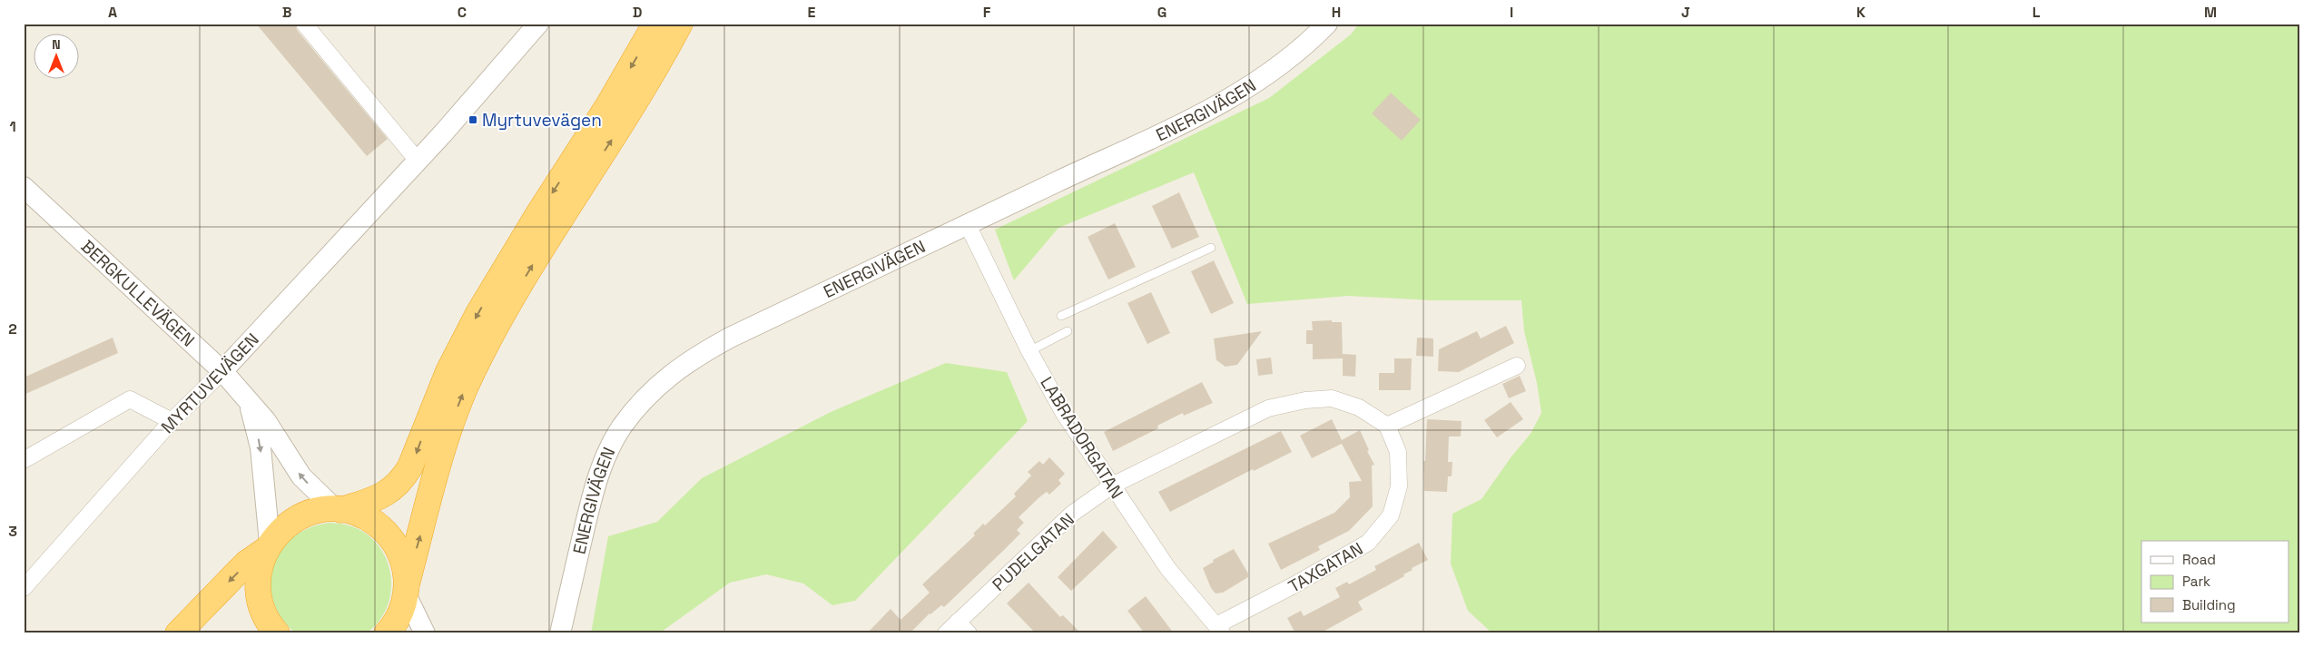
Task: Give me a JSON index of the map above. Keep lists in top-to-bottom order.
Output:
{
  "streets": {
    "street": [
      "ENERGIVÄGEN",
      "BERGKULLEVÄGEN",
      "MYRTUVEVÄGEN",
      "LABRADORGATAN",
      "PUDELGATAN",
      "TAXGATAN"
    ]
  },
  "crossings": [
    ["ENERGIVÄGEN", "LABRADORGATAN"],
    ["BERGKULLEVÄGEN", "MYRTUVEVÄGEN"],
    ["LABRADORGATAN", "PUDELGATAN"],
    ["LABRADORGATAN", "TAXGATAN"]
  ],
  "places": {
    "transit": ["Myrtuvevägen"]
  },
  "legend": ["Road", "Park", "Building"],
  "north": "top",
  "grid": {
    "columns": [
      "A",
      "B",
      "C",
      "D",
      "E",
      "F",
      "G",
      "H",
      "I",
      "J",
      "K",
      "L",
      "M"
    ],
    "rows": ["1", "2", "3"]
  }
}
